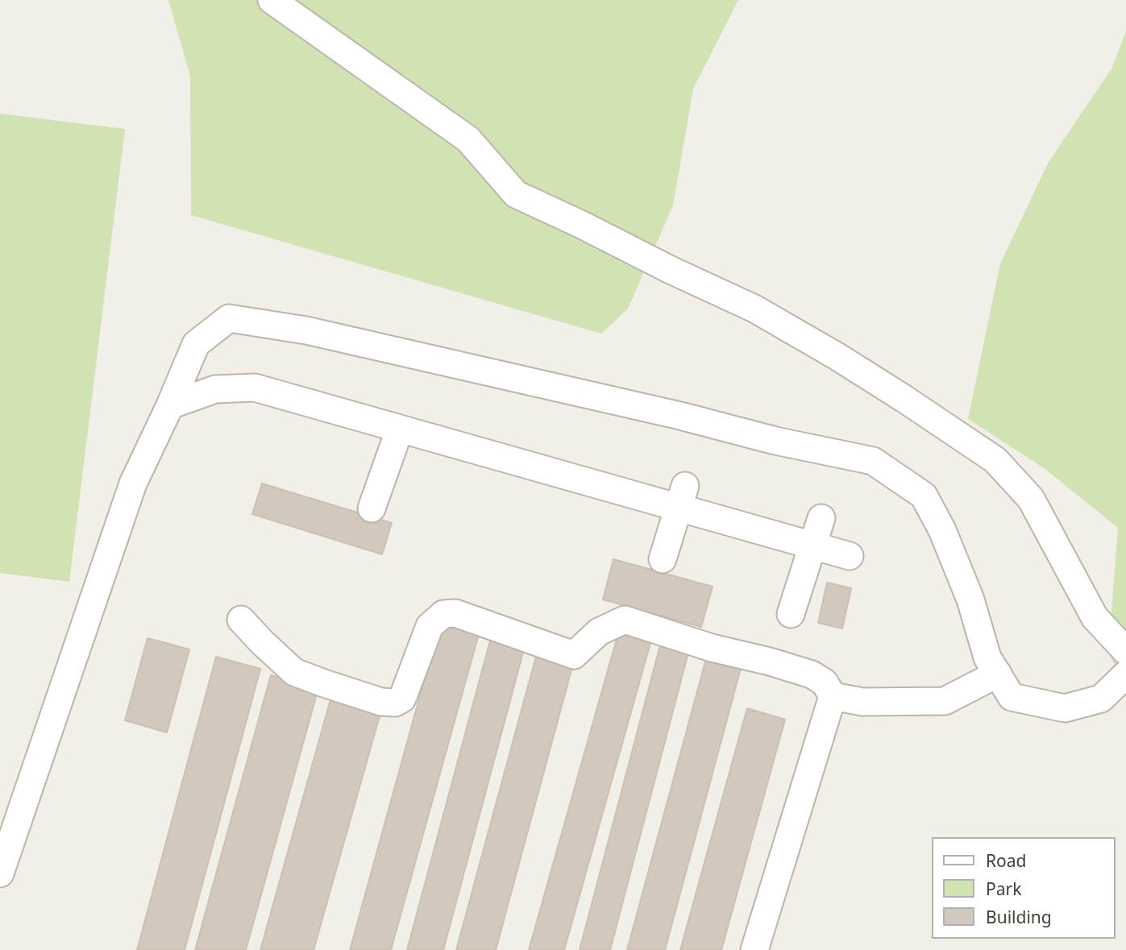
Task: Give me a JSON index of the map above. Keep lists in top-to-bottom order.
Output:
{
  "legend": ["Road", "Park", "Building"]
}
